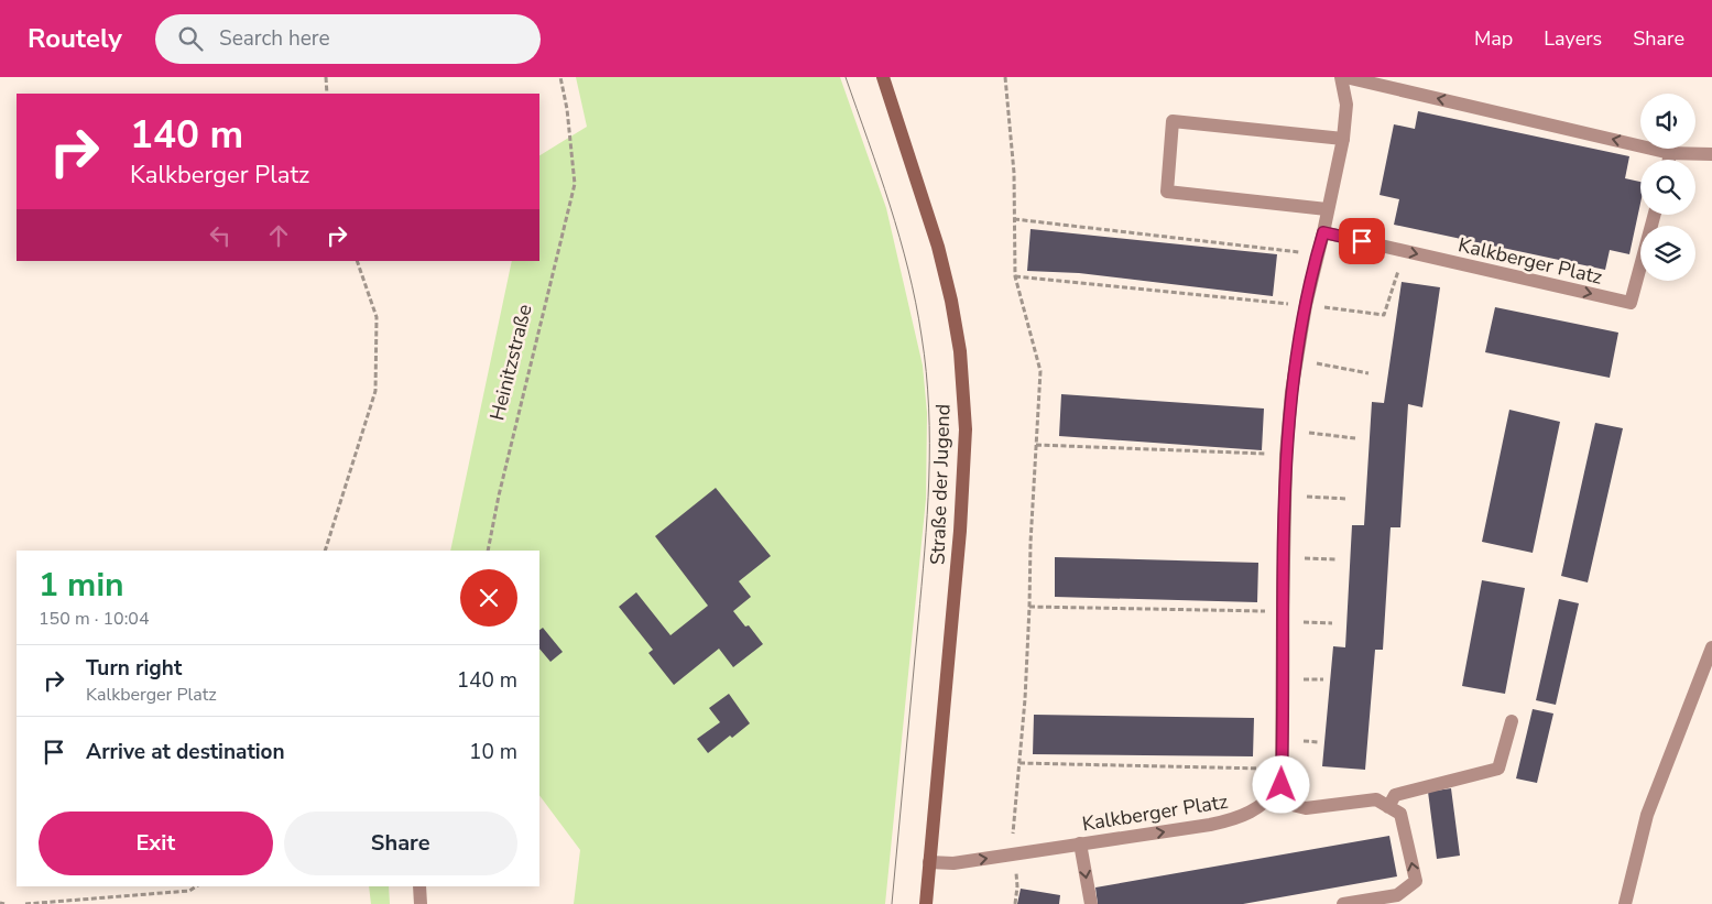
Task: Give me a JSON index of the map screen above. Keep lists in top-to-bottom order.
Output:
{
  "streets": {
    "street": ["Kalkberger Platz", "Straße der Jugend"],
    "path": ["Heinitzstraße"]
  },
  "crossings": [
    ["Kalkberger Platz", "Straße der Jugend"]
  ],
  "one_way": ["Kalkberger Platz"],
  "page": {
    "header": "Routely",
    "search": "Search here",
    "nav": ["Map", "Layers", "Share"],
    "turn": ["140 m", "Kalkberger Platz"],
    "heading": ["1 min", "150 m · 10:04"],
    "list": [
      {
        "name": "Turn right",
        "note": "Kalkberger Platz",
        "value": "140 m"
      },
      {
        "name": "Arrive at destination",
        "value": "10 m"
      }
    ],
    "buttons": ["Exit", "Share"]
  }
}
